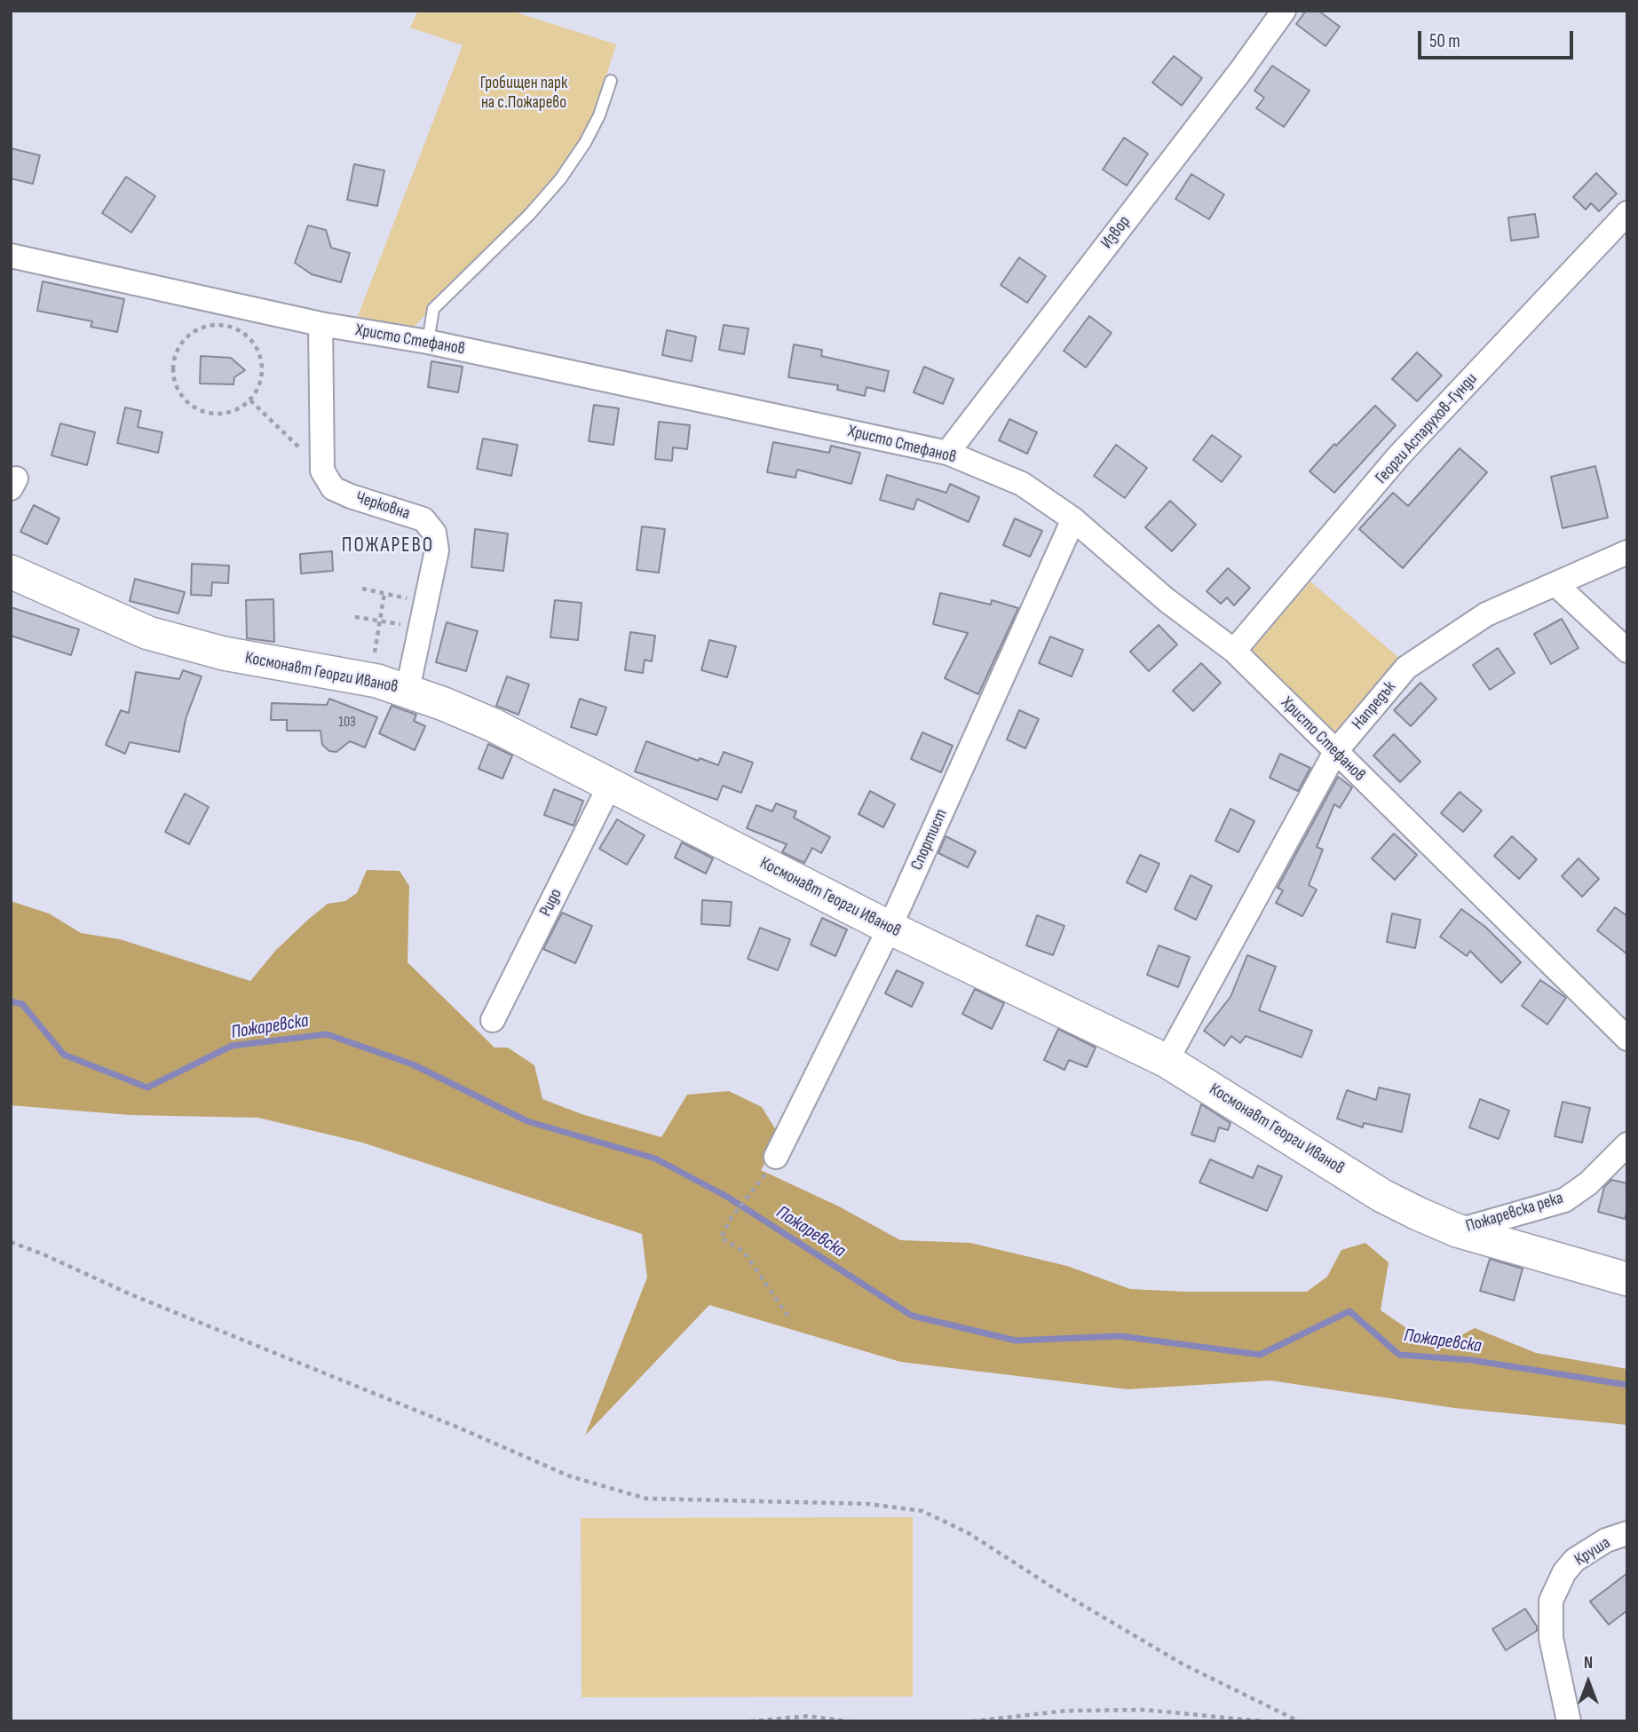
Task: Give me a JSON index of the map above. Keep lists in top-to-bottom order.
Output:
{
  "streets": {
    "street": [
      "Извор",
      "Христо Стефанов",
      "Георги Аспарухов-Гунди",
      "Черковна",
      "Космонавт Георги Иванов",
      "Напредък",
      "Спортист",
      "Ридо",
      "Пожаревска река",
      "Круша"
    ]
  },
  "crossings": [
    ["Извор", "Христо Стефанов"],
    ["Христо Стефанов", "Георги Аспарухов-Гунди"],
    ["Христо Стефанов", "Напредък"],
    ["Христо Стефанов", "Спортист"],
    ["Черковна", "Космонавт Георги Иванов"],
    ["Космонавт Георги Иванов", "Напредък"],
    ["Космонавт Георги Иванов", "Спортист"],
    ["Космонавт Георги Иванов", "Ридо"],
    ["Космонавт Георги Иванов", "Пожаревска река"]
  ],
  "districts": ["ПОЖАРЕВО"],
  "water": ["Пожаревска"],
  "parks": ["Гробищен парк на с.Пожарево"],
  "house_numbers": ["103"],
  "scale_bar": "50 m",
  "north": "top"
}
